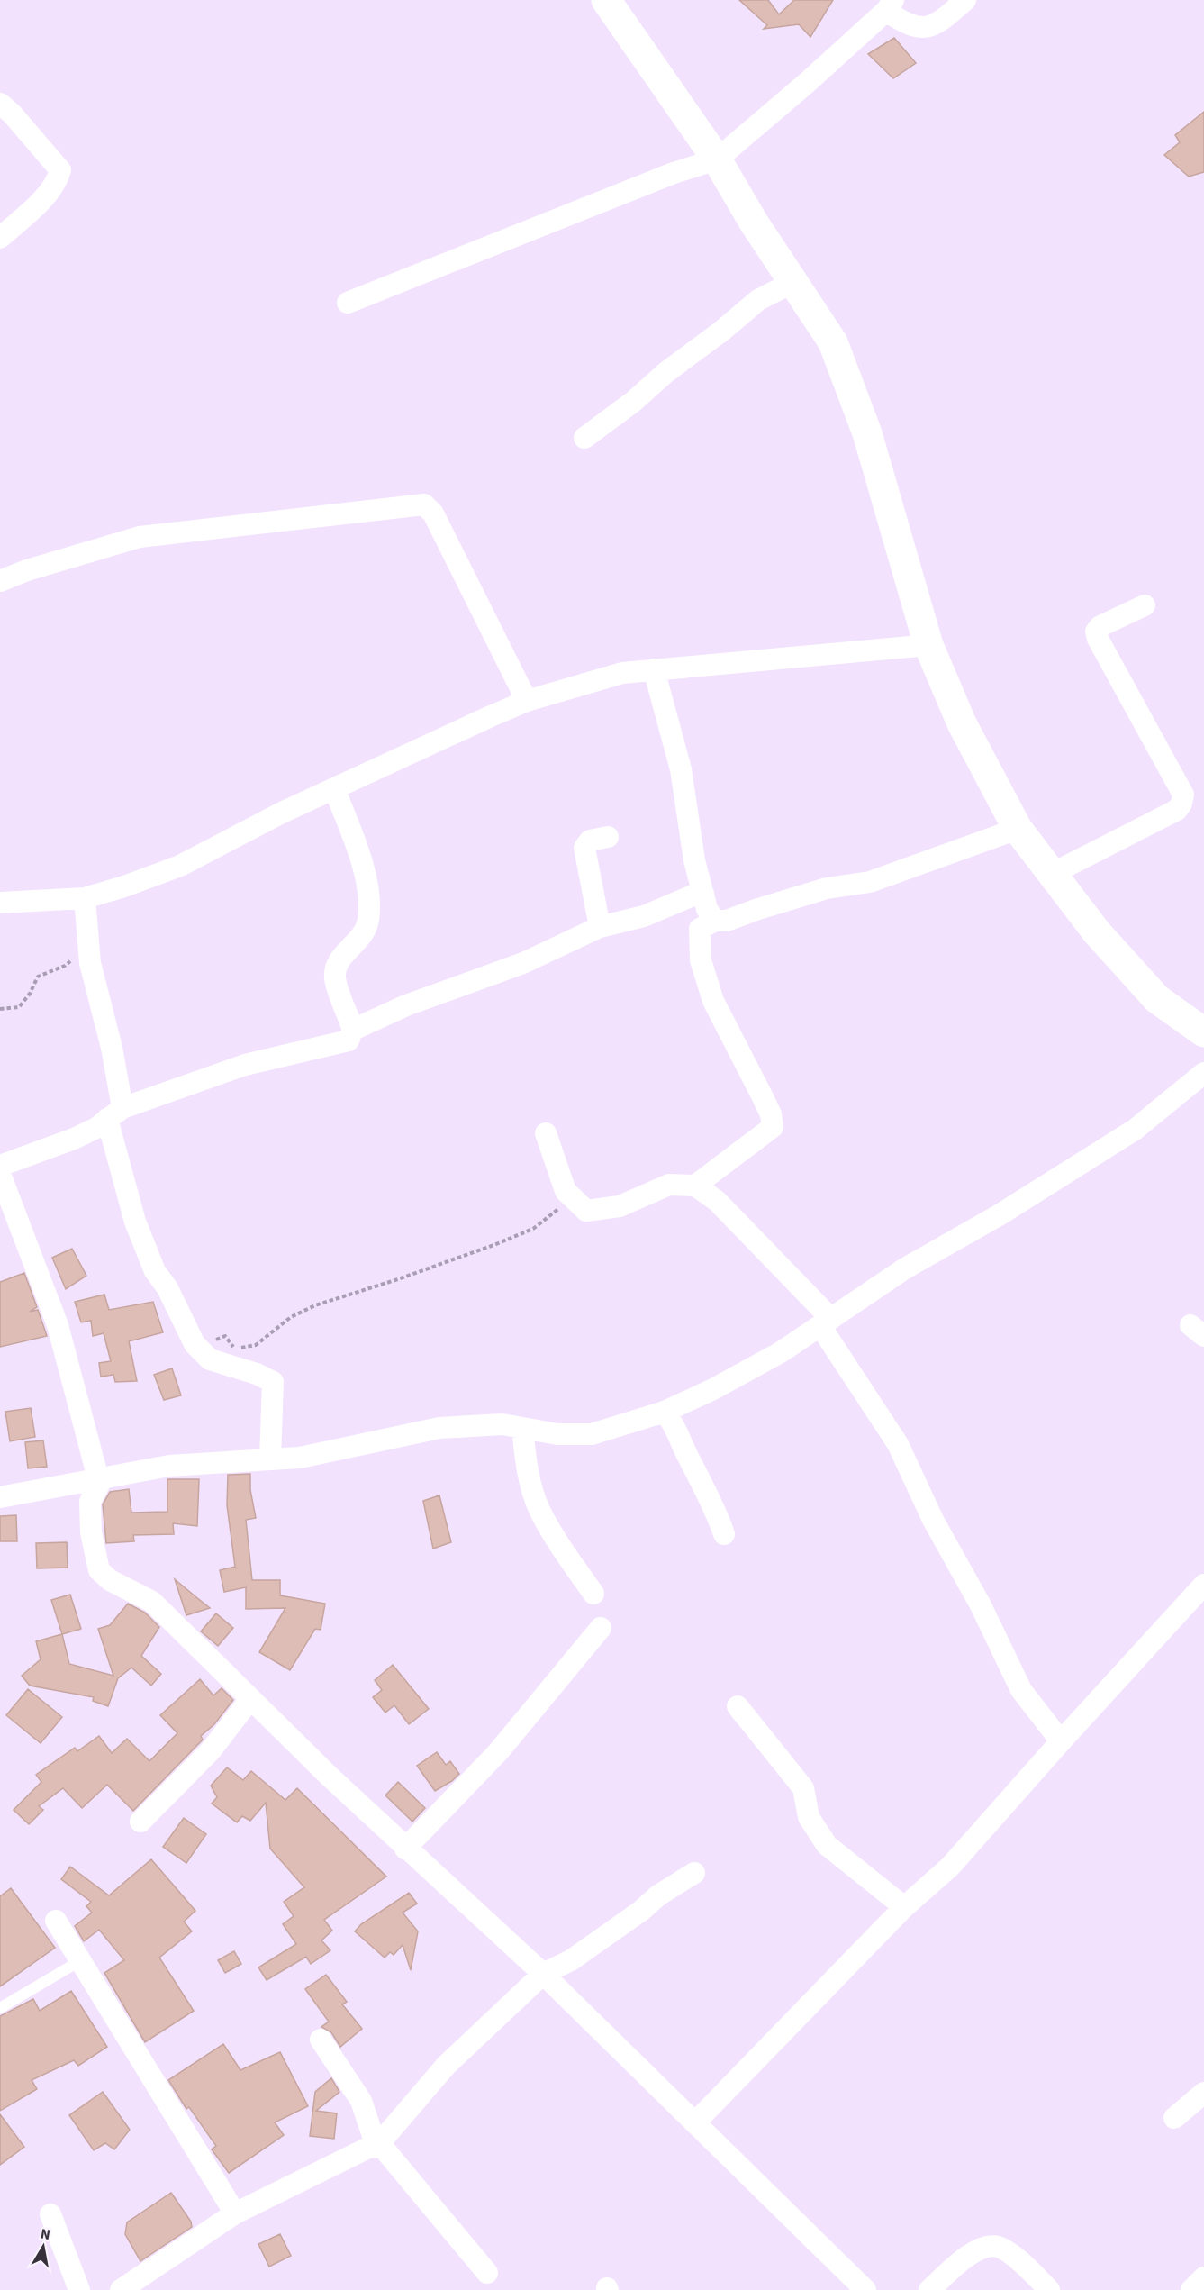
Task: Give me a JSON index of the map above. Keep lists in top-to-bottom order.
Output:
{
  "north": "top"
}
